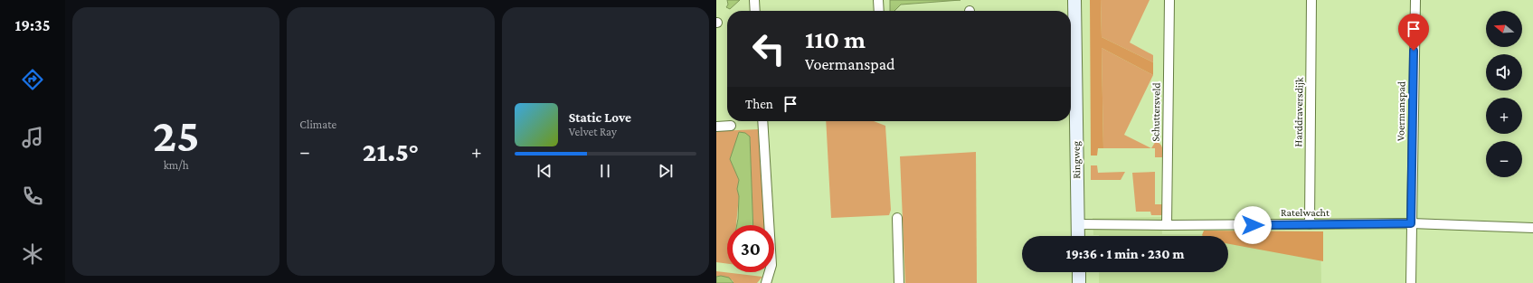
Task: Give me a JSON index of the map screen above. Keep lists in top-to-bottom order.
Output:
{
  "streets": {
    "main road": ["Ringweg"],
    "street": [
      "Voermanspad",
      "Schuttersveld",
      "Harddraversdijk",
      "Ratelwacht"
    ]
  },
  "crossings": [
    ["Voermanspad", "Ratelwacht"],
    ["Schuttersveld", "Ratelwacht"],
    ["Harddraversdijk", "Ratelwacht"],
    ["Ringweg", "Ratelwacht"]
  ],
  "north": "left",
  "page": {
    "tabs": "19:35",
    "tile": [
      ["25", "km/h"],
      "Climate"
    ],
    "map_buttons": ["+", "−"],
    "turn": ["110 m", "Voermanspad"],
    "then": "Then",
    "song": ["Static Love", "Velvet Ray"],
    "heat": ["−", "21.5°", "+"],
    "limit": "30",
    "trip": "19:36 · 1 min · 230 m"
  }
}
